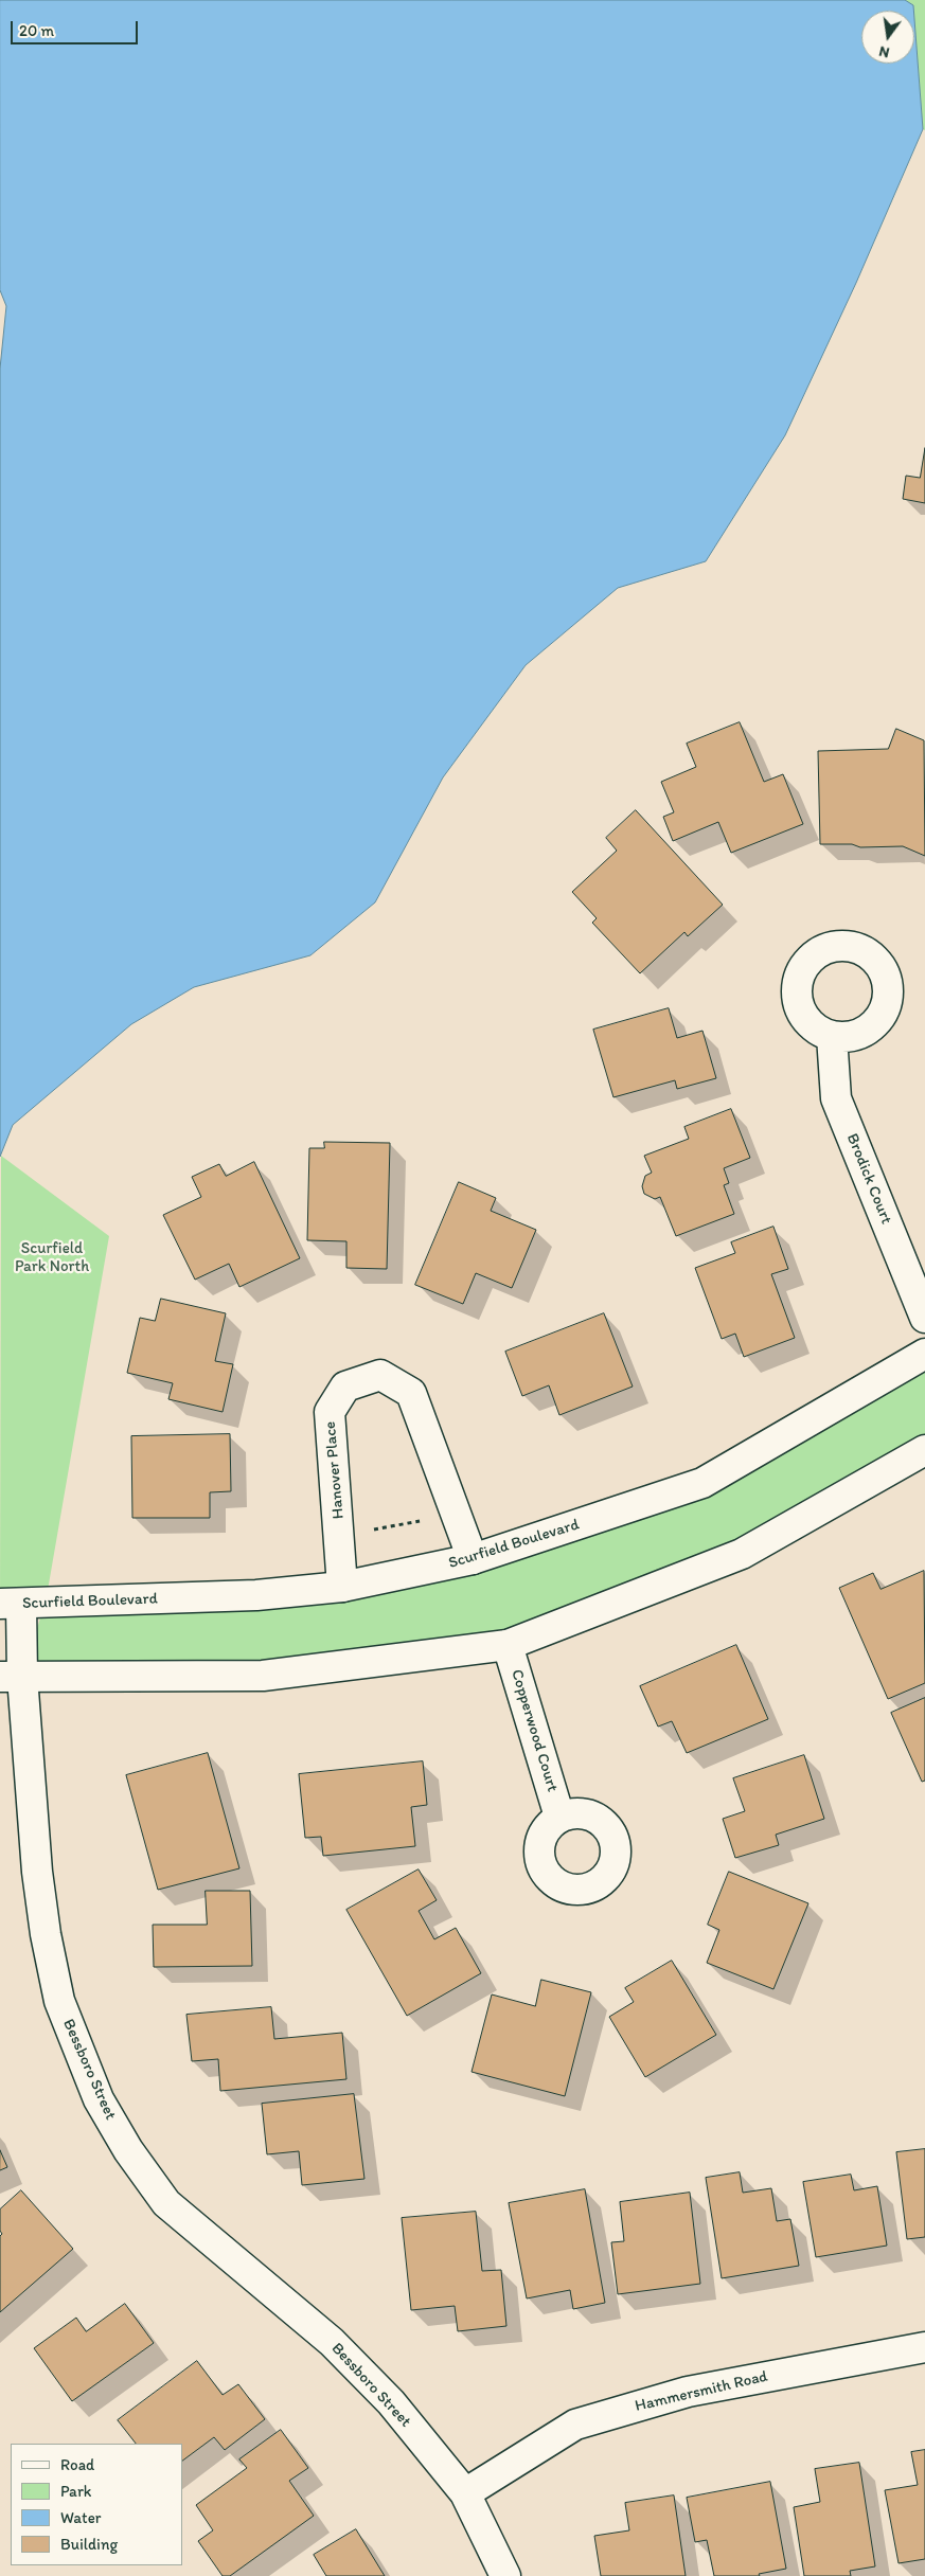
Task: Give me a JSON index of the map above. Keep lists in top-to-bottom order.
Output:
{
  "streets": {
    "street": [
      "Brodick Court",
      "Hanover Place",
      "Scurfield Boulevard",
      "Copperwood Court",
      "Bessboro Street",
      "Hammersmith Road"
    ]
  },
  "crossings": [
    ["Hanover Place", "Scurfield Boulevard"],
    ["Scurfield Boulevard", "Bessboro Street"],
    ["Bessboro Street", "Hammersmith Road"]
  ],
  "parks": ["Scurfield Park North"],
  "legend": [
    "Road",
    "Park",
    "Water",
    "Building"
  ],
  "scale_bar": "20 m",
  "north": "bottom"
}
